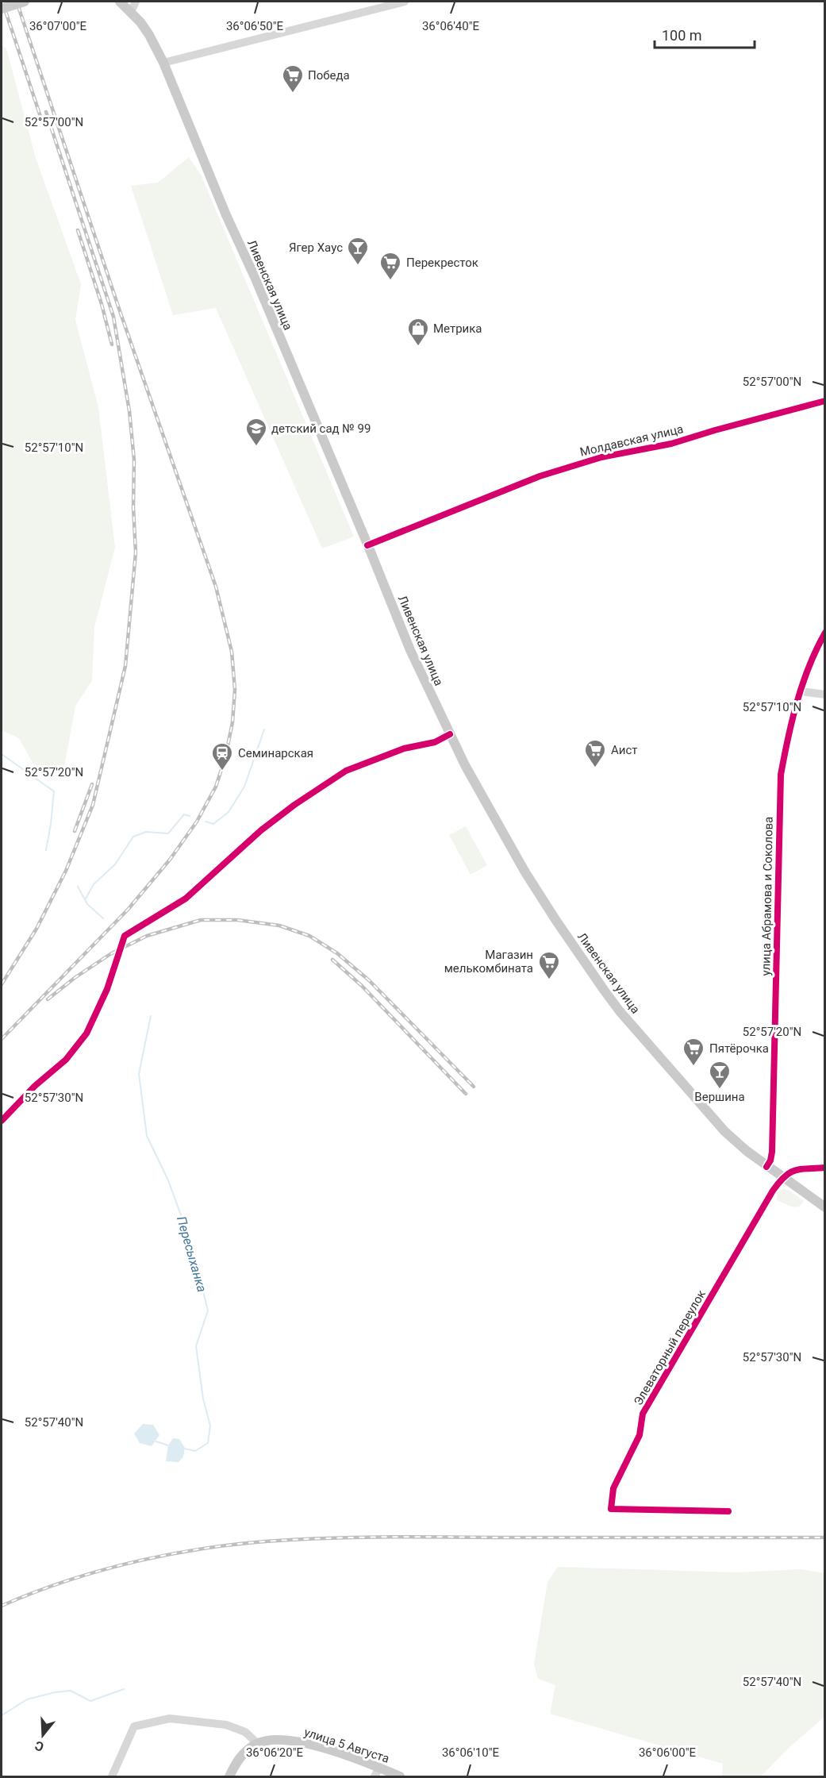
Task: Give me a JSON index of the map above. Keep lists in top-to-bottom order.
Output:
{
  "streets": {
    "main road": ["Ливенская улица", "улица 5 Августа"],
    "street": ["Молдавская улица", "улица Абрамова и Соколова", "Элеваторный переулок"]
  },
  "crossings": [
    ["Ливенская улица", "Молдавская улица"],
    ["Ливенская улица", "улица Абрамова и Соколова"],
    ["Ливенская улица", "Элеваторный переулок"]
  ],
  "water": ["Пересыханка"],
  "places": {
    "supermarket": [
      "Победа",
      "Перекресток",
      "Аист",
      "Магазин мелькомбината",
      "Пятёрочка"
    ],
    "bar": ["Ягер Хаус", "Вершина"],
    "shop": ["Метрика"],
    "school or university": ["детский сад № 99"],
    "station": ["Семинарская"]
  },
  "scale_bar": "100 m",
  "north": "bottom",
  "coordinates": [
    "36°07'00\"E",
    "36°06'50\"E",
    "36°06'40\"E",
    "52°57'00\"N",
    "52°57'10\"N",
    "52°57'20\"N",
    "52°57'30\"N",
    "52°57'40\"N",
    "36°06'20\"E",
    "36°06'10\"E",
    "36°06'00\"E"
  ]
}
